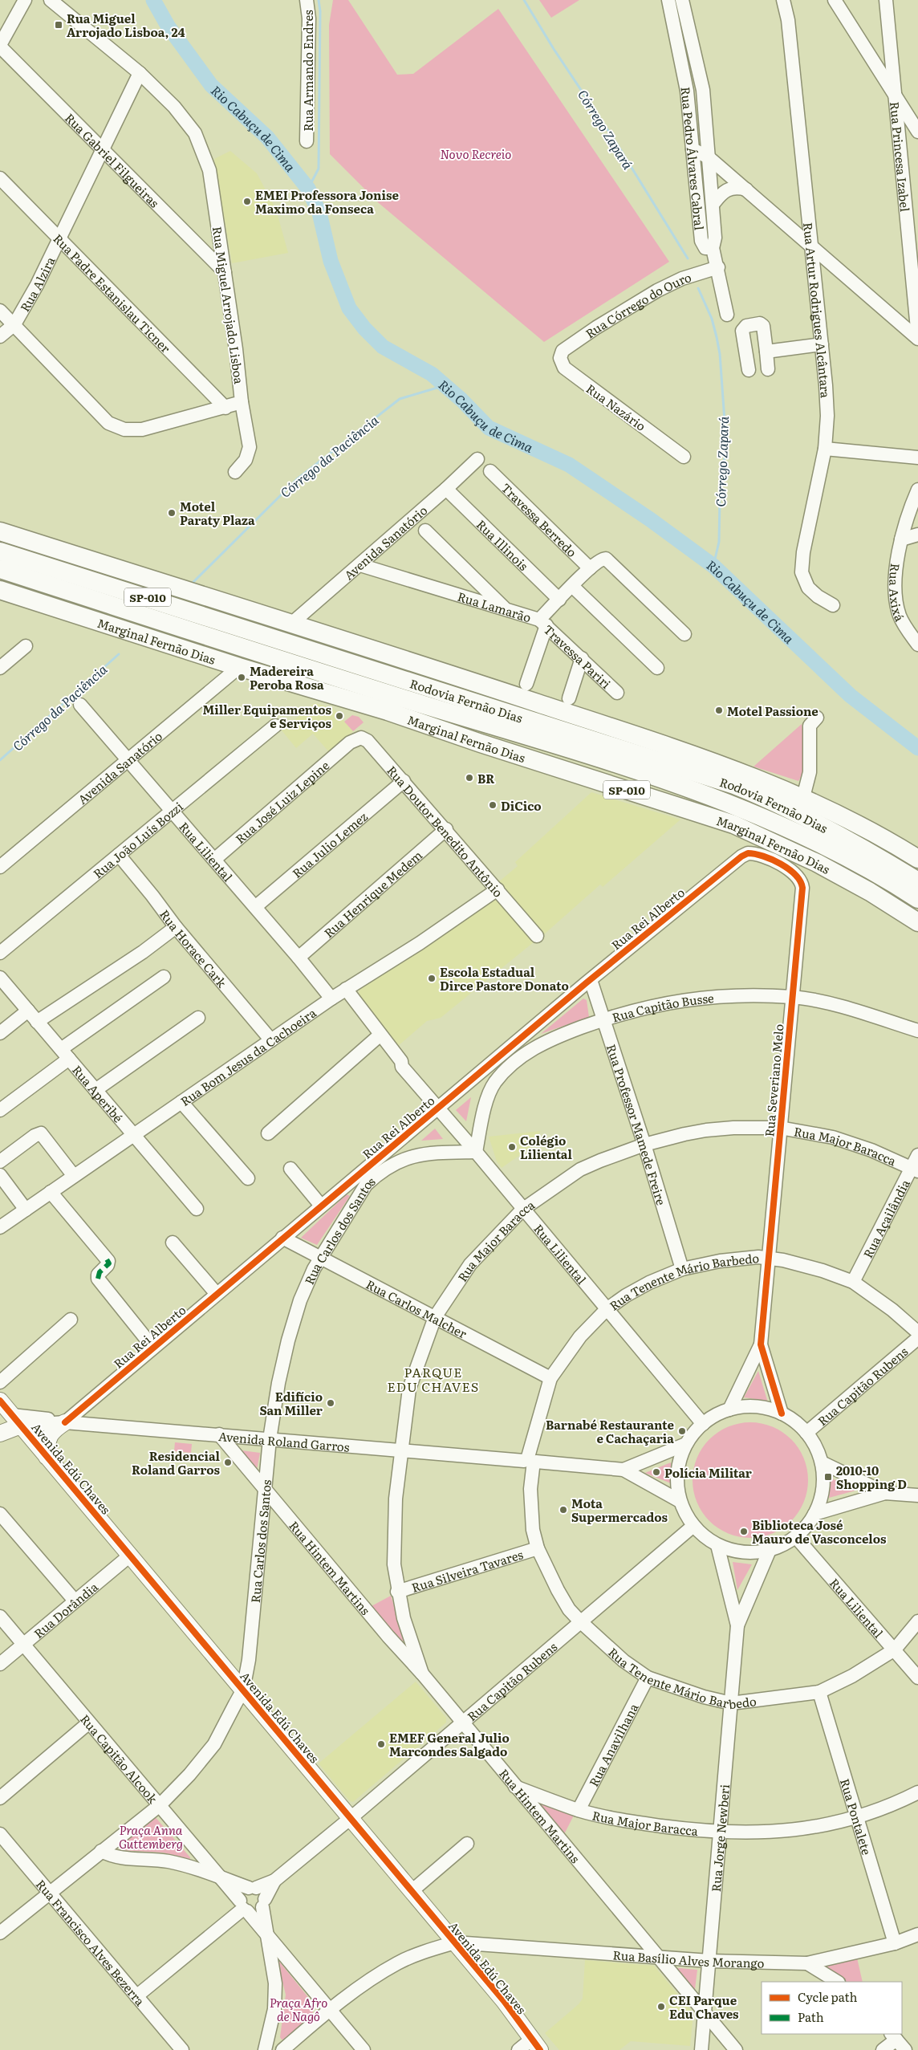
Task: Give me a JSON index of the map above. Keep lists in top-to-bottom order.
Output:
{
  "streets": {
    "highway": ["SP-010", "Marginal Fernão Dias", "Rodovia Fernão Dias"],
    "main road": ["Avenida Roland Garros", "Avenida Edú Chaves"],
    "street": [
      "Rua Armando Endres",
      "Rua Princesa Izabel",
      "Rua Gabriel Filgueiras",
      "Rua Pedro Álvares Cabral",
      "Rua Alzira",
      "Rua Padre Estanislau Ticner",
      "Rua Miguel Arrojado Lisboa",
      "Rua Córrego do Ouro",
      "Rua Artur Rodrigues Alcântara",
      "Rua Nazário",
      "Travessa Berredo",
      "Avenida Sanatório",
      "Rua Illinois",
      "Rua Axixá",
      "Rua Lamarão",
      "Travessa Pariri",
      "Rua José Luiz Lepine",
      "Rua Doutor Benedito Antônio",
      "Rua João Luís Bozzi",
      "Rua Julio Lemez",
      "Rua Liliental",
      "Rua Henrique Medem",
      "Rua Rei Alberto",
      "Rua Horace Cark",
      "Rua Capitão Busse",
      "Rua Bom Jesus da Cachoeira",
      "Rua Severiano Melo",
      "Rua Aperibé",
      "Rua Professor Mamede Freire",
      "Rua Major Baracca",
      "Rua Açailândia",
      "Rua Carlos dos Santos",
      "Rua Tenente Mário Barbedo",
      "Rua Carlos Malcher",
      "Rua Capitão Rubens",
      "Rua Hintem Martins",
      "Rua Silveira Tavares",
      "Rua Dorândia",
      "Rua Anavilhana",
      "Rua Capitão Alcook",
      "Rua Pontalete",
      "Rua Jorge Newberi",
      "Rua Francisco Alves Bezerra",
      "Rua Basílio Alves Morango"
    ]
  },
  "crossings": [
    ["Rua Gabriel Filgueiras", "Rua Alzira"],
    ["Rua Gabriel Filgueiras", "Rua Miguel Arrojado Lisboa"],
    ["Rua Pedro Álvares Cabral", "Rua Córrego do Ouro"],
    ["Rua Alzira", "Rua Padre Estanislau Ticner"],
    ["Rua Alzira", "Rua Miguel Arrojado Lisboa"],
    ["Rua Córrego do Ouro", "Rua Nazário"],
    ["Travessa Berredo", "Rua Lamarão"],
    ["Avenida Sanatório", "Rua Illinois"],
    ["Avenida Sanatório", "SP-010"],
    ["Avenida Sanatório", "Rua Lamarão"],
    ["Avenida Sanatório", "Marginal Fernão Dias"],
    ["Avenida Sanatório", "Rua Liliental"],
    ["Rua Illinois", "Rua Lamarão"],
    ["Rua Lamarão", "Travessa Pariri"],
    ["Rua José Luiz Lepine", "Rua Doutor Benedito Antônio"],
    ["Rua José Luiz Lepine", "Rua Liliental"],
    ["Rua Doutor Benedito Antônio", "Rua Julio Lemez"],
    ["Rua Doutor Benedito Antônio", "Rua Henrique Medem"],
    ["Rua Doutor Benedito Antônio", "Rua Bom Jesus da Cachoeira"],
    ["Rua João Luís Bozzi", "Rua Liliental"],
    ["Rua João Luís Bozzi", "Rua Horace Cark"],
    ["Rua Julio Lemez", "Rua Liliental"],
    ["Rua Liliental", "Rua Henrique Medem"],
    ["Rua Liliental", "Rua Rei Alberto"],
    ["Rua Liliental", "Rua Capitão Busse"],
    ["Rua Liliental", "Rua Bom Jesus da Cachoeira"],
    ["Rua Liliental", "Rua Major Baracca"],
    ["Rua Liliental", "Rua Carlos dos Santos"],
    ["Rua Liliental", "Rua Tenente Mário Barbedo"],
    ["Rua Rei Alberto", "Rua Severiano Melo"],
    ["Rua Rei Alberto", "Rua Professor Mamede Freire"],
    ["Rua Rei Alberto", "Rua Carlos Malcher"],
    ["Rua Rei Alberto", "Avenida Roland Garros"],
    ["Rua Horace Cark", "Rua Bom Jesus da Cachoeira"],
    ["Rua Capitão Busse", "Rua Severiano Melo"],
    ["Rua Capitão Busse", "Rua Professor Mamede Freire"],
    ["Rua Capitão Busse", "Rua Carlos dos Santos"],
    ["Rua Bom Jesus da Cachoeira", "Rua Aperibé"],
    ["Rua Severiano Melo", "Rua Major Baracca"],
    ["Rua Severiano Melo", "Rua Tenente Mário Barbedo"],
    ["Rua Professor Mamede Freire", "Rua Major Baracca"],
    ["Rua Professor Mamede Freire", "Rua Tenente Mário Barbedo"],
    ["Rua Major Baracca", "Rua Açailândia"],
    ["Rua Major Baracca", "Rua Carlos Malcher"],
    ["Rua Major Baracca", "Avenida Roland Garros"],
    ["Rua Major Baracca", "Rua Hintem Martins"],
    ["Rua Major Baracca", "Rua Silveira Tavares"],
    ["Rua Major Baracca", "Rua Anavilhana"],
    ["Rua Major Baracca", "Rua Pontalete"],
    ["Rua Major Baracca", "Rua Jorge Newberi"],
    ["Rua Açailândia", "Rua Tenente Mário Barbedo"],
    ["Rua Carlos dos Santos", "Rua Carlos Malcher"],
    ["Rua Carlos dos Santos", "Avenida Roland Garros"],
    ["Rua Carlos dos Santos", "Avenida Edú Chaves"],
    ["Rua Carlos dos Santos", "Rua Hintem Martins"],
    ["Rua Carlos dos Santos", "Rua Capitão Alcook"],
    ["Rua Carlos dos Santos", "Rua Francisco Alves Bezerra"],
    ["Rua Tenente Mário Barbedo", "Rua Carlos Malcher"],
    ["Rua Tenente Mário Barbedo", "Rua Capitão Rubens"],
    ["Rua Tenente Mário Barbedo", "Avenida Roland Garros"],
    ["Rua Tenente Mário Barbedo", "Rua Silveira Tavares"],
    ["Rua Tenente Mário Barbedo", "Rua Anavilhana"],
    ["Rua Tenente Mário Barbedo", "Rua Pontalete"],
    ["Rua Tenente Mário Barbedo", "Rua Jorge Newberi"],
    ["Rua Capitão Rubens", "Avenida Edú Chaves"],
    ["Rua Capitão Rubens", "Rua Hintem Martins"],
    ["Rua Capitão Rubens", "Rua Capitão Alcook"],
    ["Avenida Roland Garros", "Avenida Edú Chaves"],
    ["Avenida Roland Garros", "Rua Hintem Martins"],
    ["Avenida Edú Chaves", "Rua Dorândia"],
    ["Avenida Edú Chaves", "Rua Basílio Alves Morango"],
    ["Rua Hintem Martins", "Rua Jorge Newberi"],
    ["Rua Hintem Martins", "Rua Basílio Alves Morango"],
    ["Rua Dorândia", "Rua Capitão Alcook"],
    ["Rua Pontalete", "Rua Basílio Alves Morango"],
    ["Rua Jorge Newberi", "Rua Basílio Alves Morango"]
  ],
  "districts": ["PARQUE EDU CHAVES"],
  "water": ["Rio Cabuçu de Cima", "Córrego Zapará", "Córrego da Paciência"],
  "parks": ["Novo Recreio", "Praça Anna Guttemberg", "Praça Afro de Nagô"],
  "places": {
    "transit": ["Rua Miguel Arrojado Lisboa, 24", "2010-10 Shopping D"],
    "other": [
      "EMEI Professora Jonise Maximo da Fonseca",
      "Motel Paraty Plaza",
      "Madereira Peroba Rosa",
      "Motel Passione",
      "Miller Equipamentos e Serviços",
      "BR",
      "DiCico",
      "Escola Estadual Dirce Pastore Donato",
      "Colégio Liliental",
      "Edifício San Miller",
      "Barnabé Restaurante e Cachaçaria",
      "Residencial Roland Garros",
      "Polícia Militar",
      "Mota Supermercados",
      "Biblioteca José Mauro de Vasconcelos",
      "EMEF General Julio Marcondes Salgado",
      "CEI Parque Edu Chaves"
    ]
  },
  "legend": ["Cycle path", "Path"]
}
